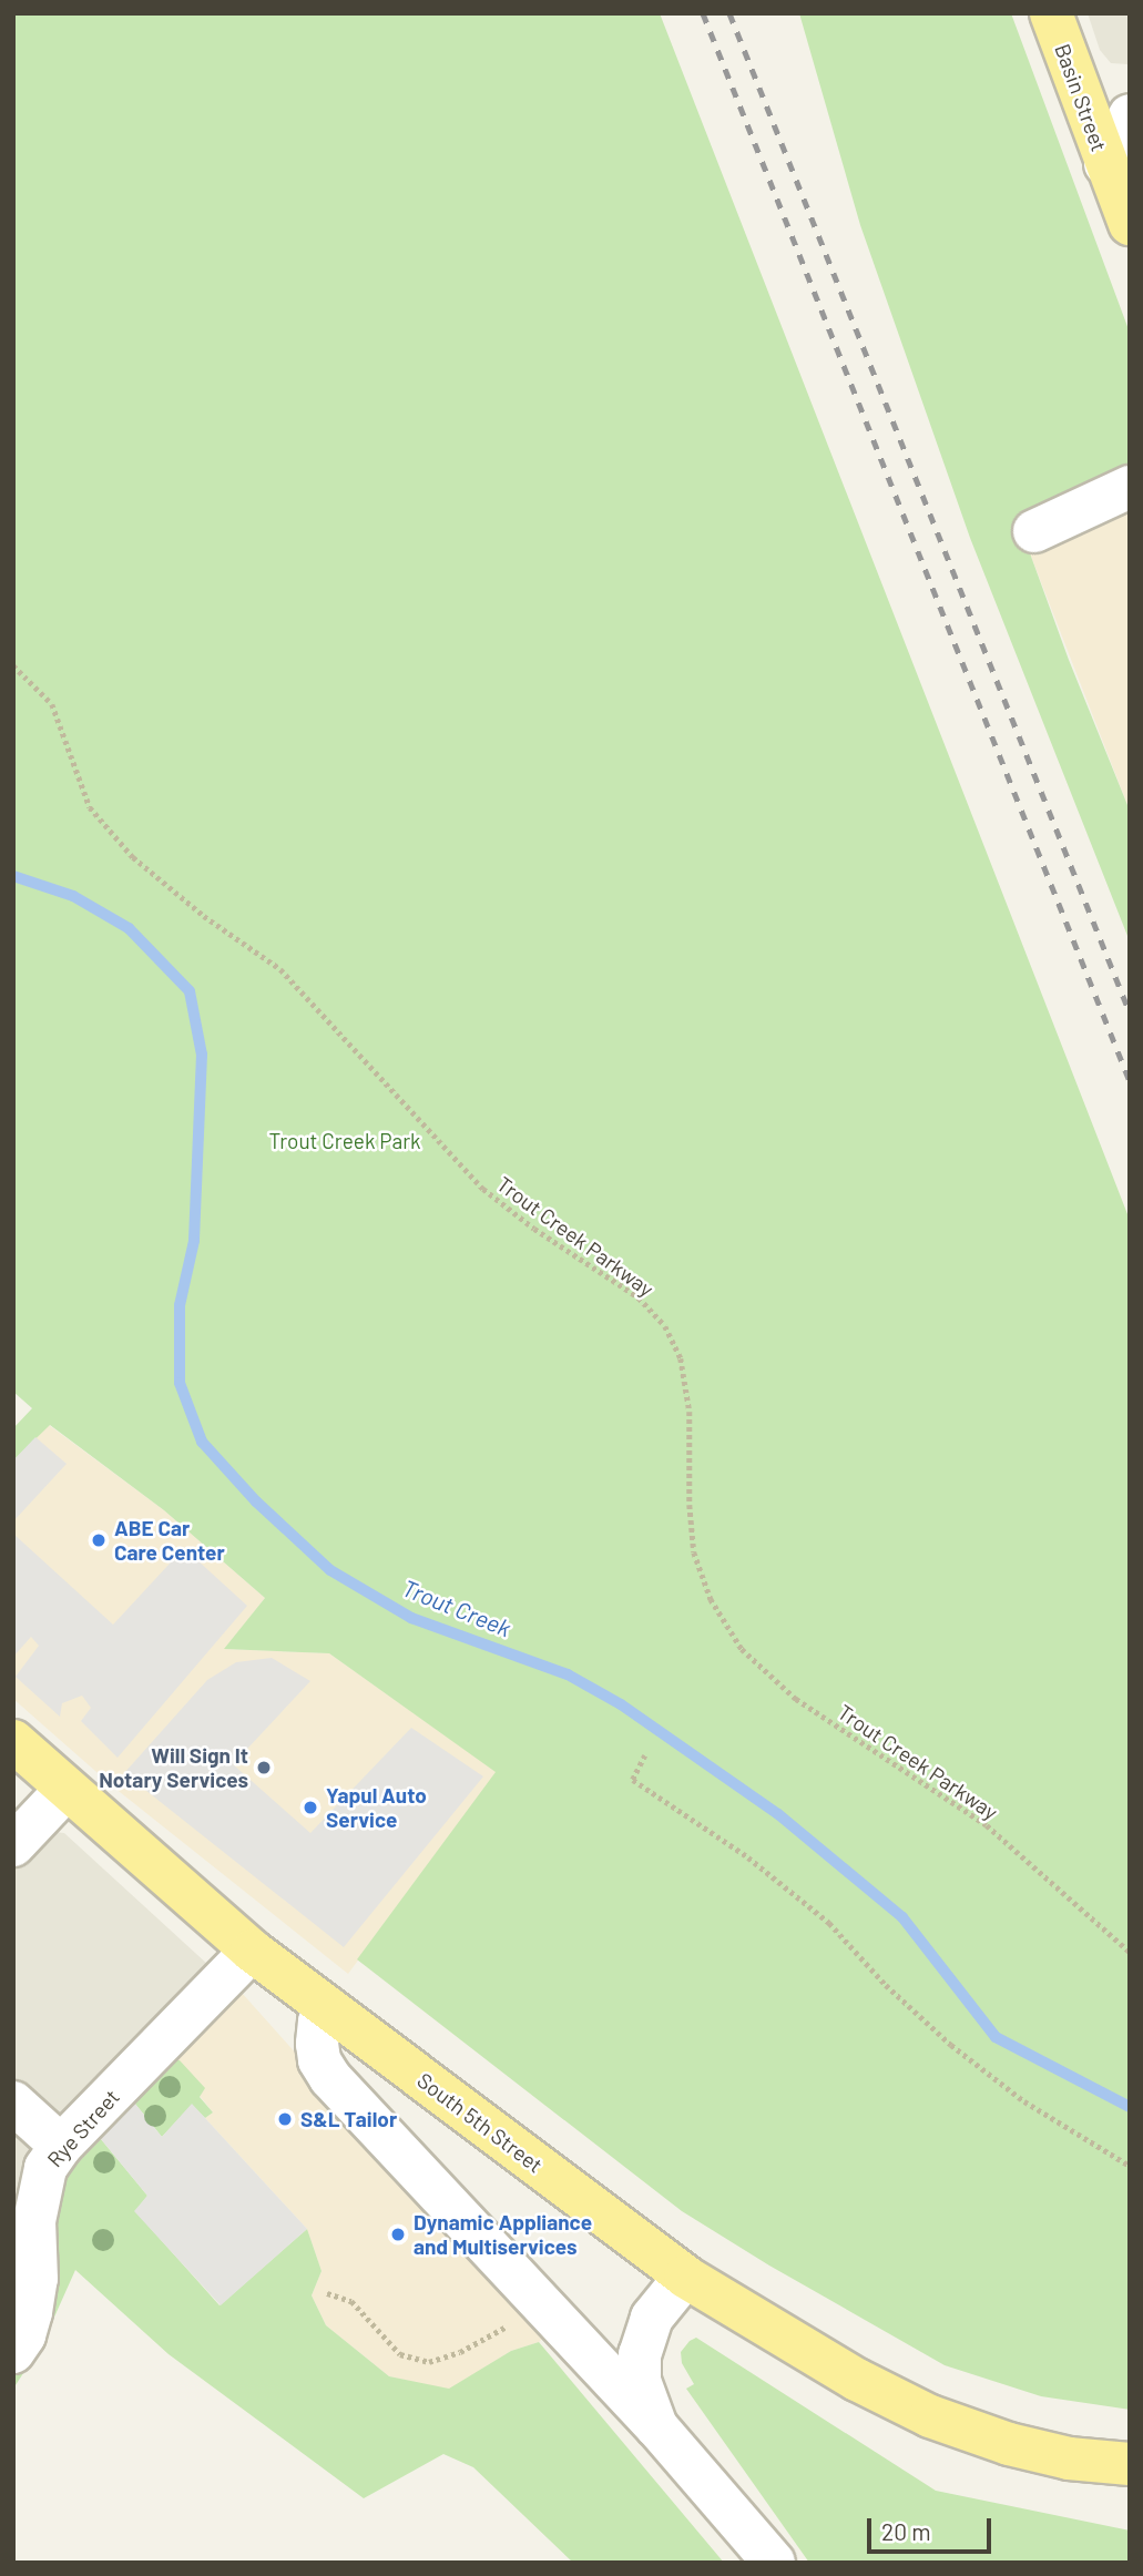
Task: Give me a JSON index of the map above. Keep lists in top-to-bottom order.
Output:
{
  "streets": {
    "main road": ["Basin Street", "South 5th Street"],
    "street": ["Rye Street"],
    "path": ["Trout Creek Parkway"]
  },
  "crossings": [
    ["South 5th Street", "Rye Street"]
  ],
  "water": ["Trout Creek"],
  "parks": ["Trout Creek Park"],
  "places": [
    "ABE Car Care Center",
    "Will Sign It Notary Services",
    "Yapul Auto Service",
    "S&L Tailor",
    "Dynamic Appliance and Multiservices"
  ],
  "scale_bar": "20 m"
}
